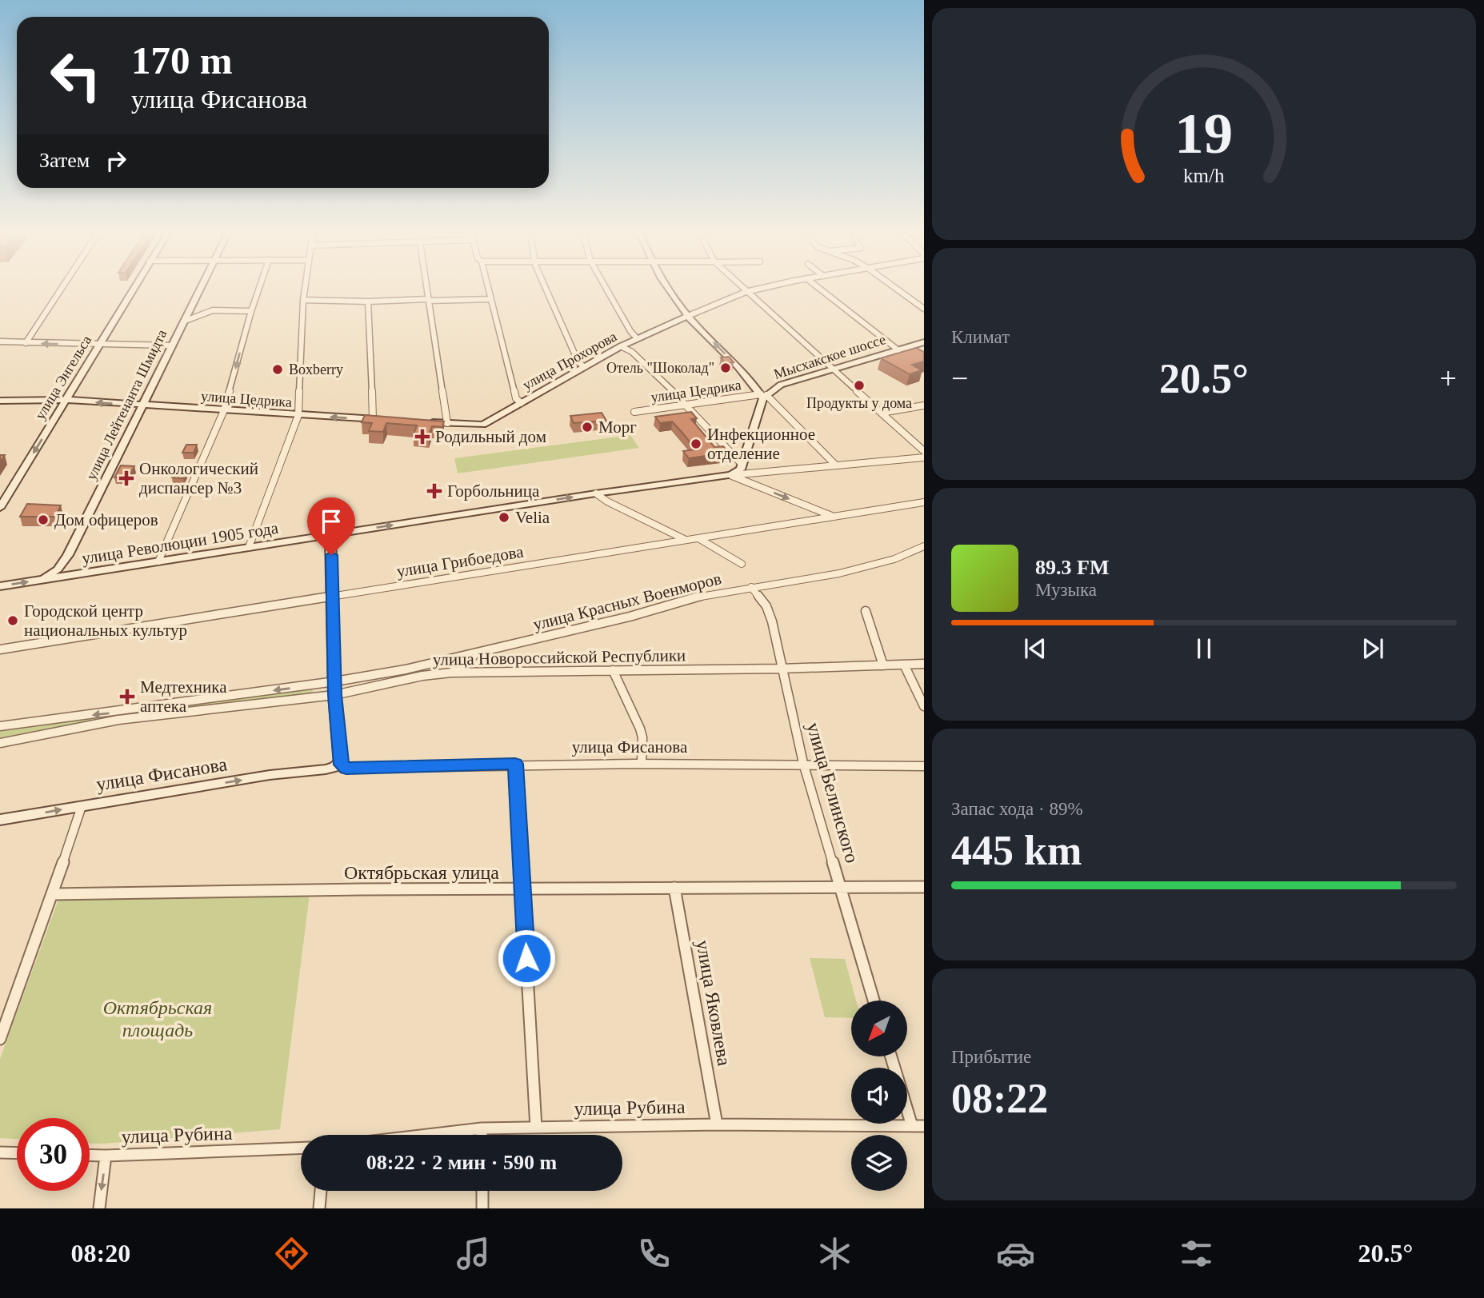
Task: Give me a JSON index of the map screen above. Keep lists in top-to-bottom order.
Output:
{
  "streets": {
    "street": [
      "Мысхакское шоссе",
      "улица Прохорова",
      "улица Энгельса",
      "улица Цедрика",
      "улица Лейтенанта Шмидта",
      "улица Революции 1905 года",
      "улица Грибоедова",
      "улица Красных Военморов",
      "улица Новороссийской Республики",
      "улица Фисанова",
      "улица Белинского",
      "Октябрьская улица",
      "улица Яковлева",
      "улица Рубина"
    ]
  },
  "crossings": [
    ["Мысхакское шоссе", "улица Цедрика"],
    ["Мысхакское шоссе", "улица Революции 1905 года"],
    ["улица Энгельса", "улица Цедрика"],
    ["улица Цедрика", "улица Лейтенанта Шмидта"],
    ["улица Лейтенанта Шмидта", "улица Революции 1905 года"],
    ["улица Красных Военморов", "улица Белинского"],
    ["улица Новороссийской Республики", "улица Белинского"],
    ["улица Фисанова", "улица Белинского"],
    ["улица Белинского", "Октябрьская улица"],
    ["Октябрьская улица", "улица Яковлева"],
    ["улица Яковлева", "улица Рубина"]
  ],
  "one_way": ["улица Энгельса"],
  "parks": ["Октябрьская площадь"],
  "places": {
    "other": [
      "Отель \"Шоколад\"",
      "Boxberry",
      "Продукты у дома",
      "Морг",
      "Инфекционное отделение",
      "Velia",
      "Дом офицеров",
      "Городской центр национальных культур"
    ],
    "health": [
      "Родильный дом",
      "Онкологический диспансер №3",
      "Горбольница",
      "Медтехника аптека"
    ]
  },
  "north": "bottom left",
  "page": {
    "turn": ["170 m", "улица Фисанова"],
    "then": "Затем",
    "tile": [
      "Климат",
      ["Запас хода · 89%", "445 km"],
      ["Прибытие", "08:22"]
    ],
    "heat": ["−", "20.5°", "+"],
    "song": ["89.3 FM", "Музыка"],
    "limit": "30",
    "trip": "08:22 · 2 мин · 590 m",
    "tabs": ["08:20", "20.5°"],
    "gauge": ["19", "km/h"]
  }
}
